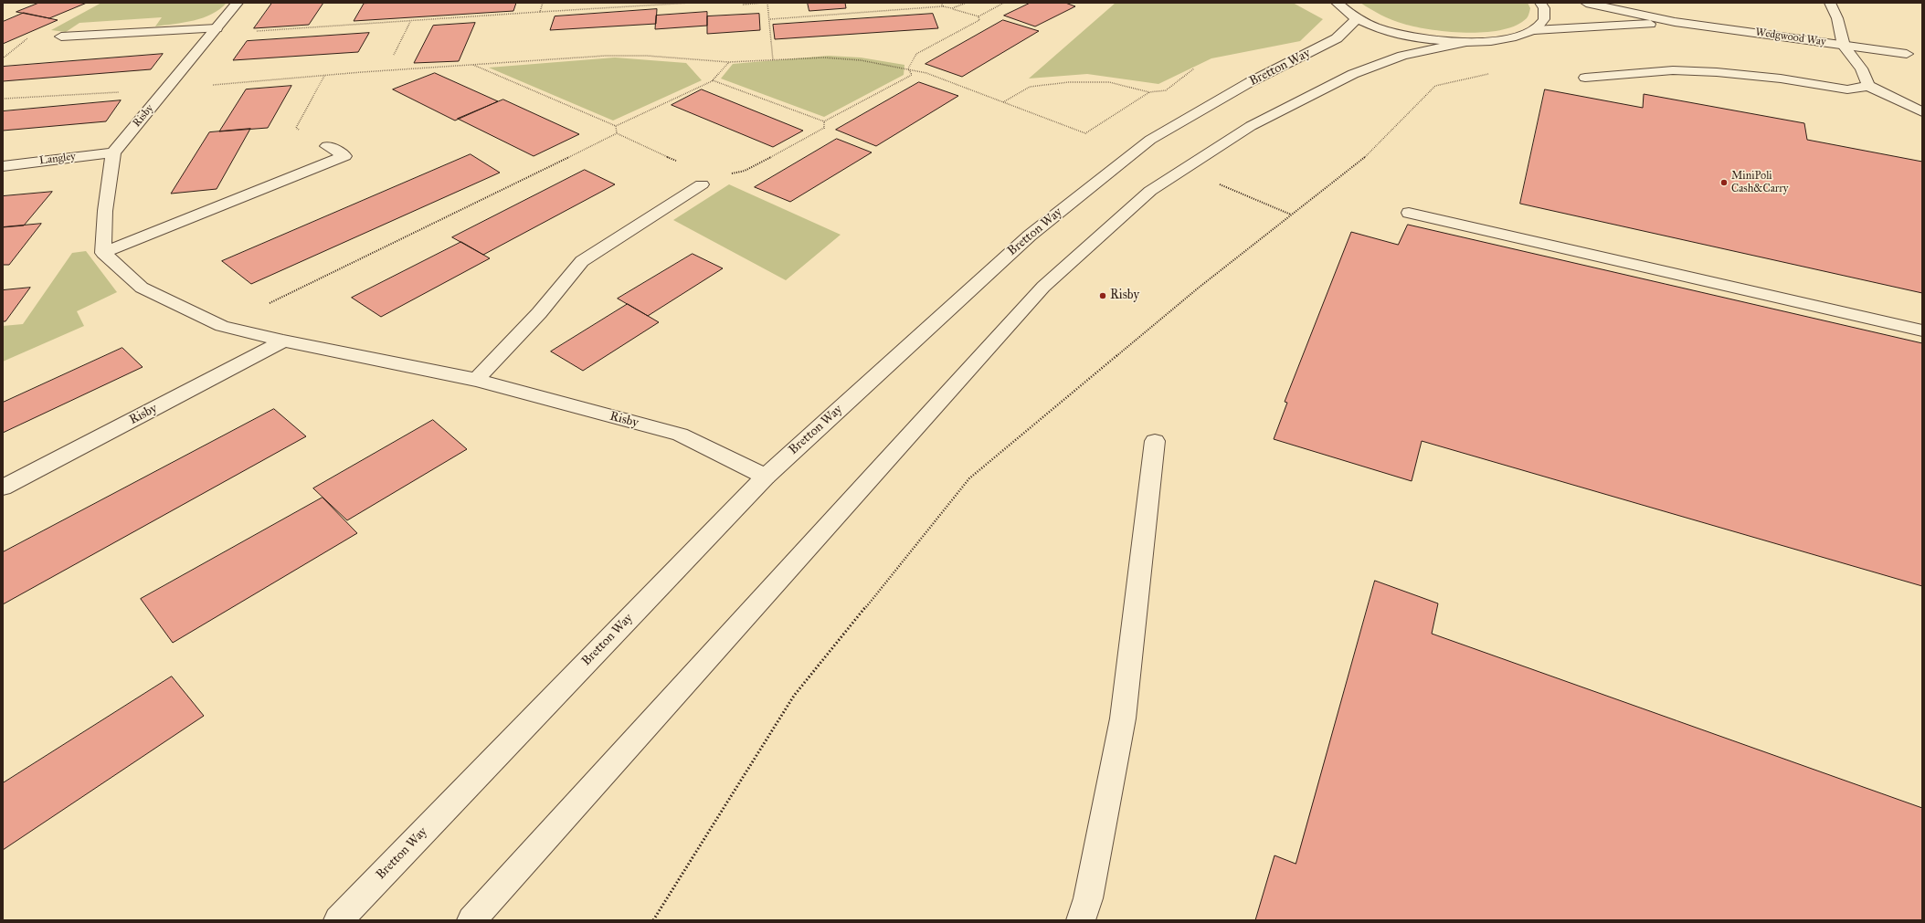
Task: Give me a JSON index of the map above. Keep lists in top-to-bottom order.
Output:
{
  "streets": {
    "street": [
      "Wedgwood Way",
      "Bretton Way",
      "Risby",
      "Langley"
    ]
  },
  "crossings": [
    ["Bretton Way", "Risby"],
    ["Risby", "Langley"]
  ],
  "places": ["MiniPoli Cash&Carry", "Risby"]
}
